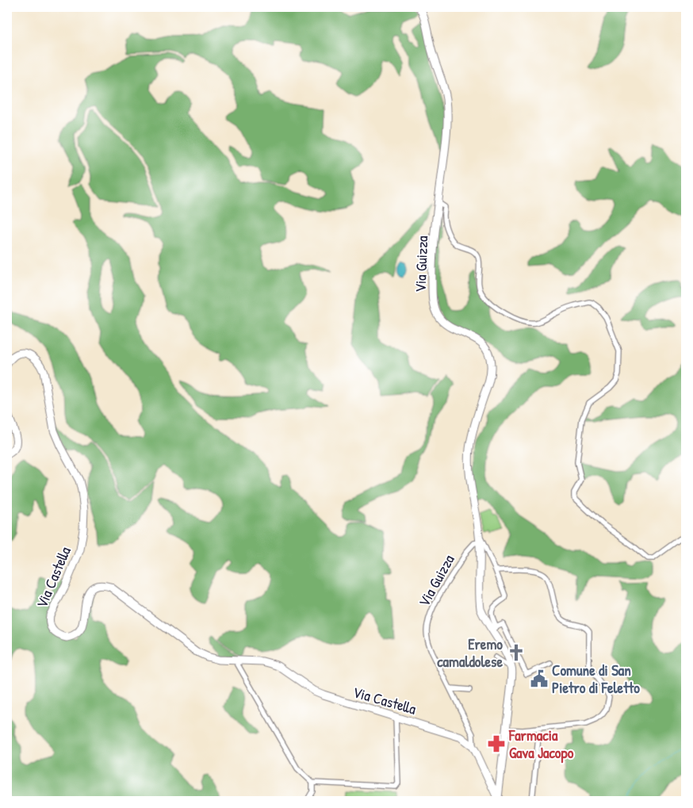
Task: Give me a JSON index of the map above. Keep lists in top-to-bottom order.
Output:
{
  "streets": {
    "main road": ["Via Guizza", "Via Castella"]
  },
  "crossings": [
    ["Via Guizza", "Via Castella"]
  ],
  "places": {
    "church": ["Eremo camaldolese"],
    "public building": ["Comune di San Pietro di Feletto"],
    "pharmacy": ["Farmacia Gava Jacopo"]
  }
}
